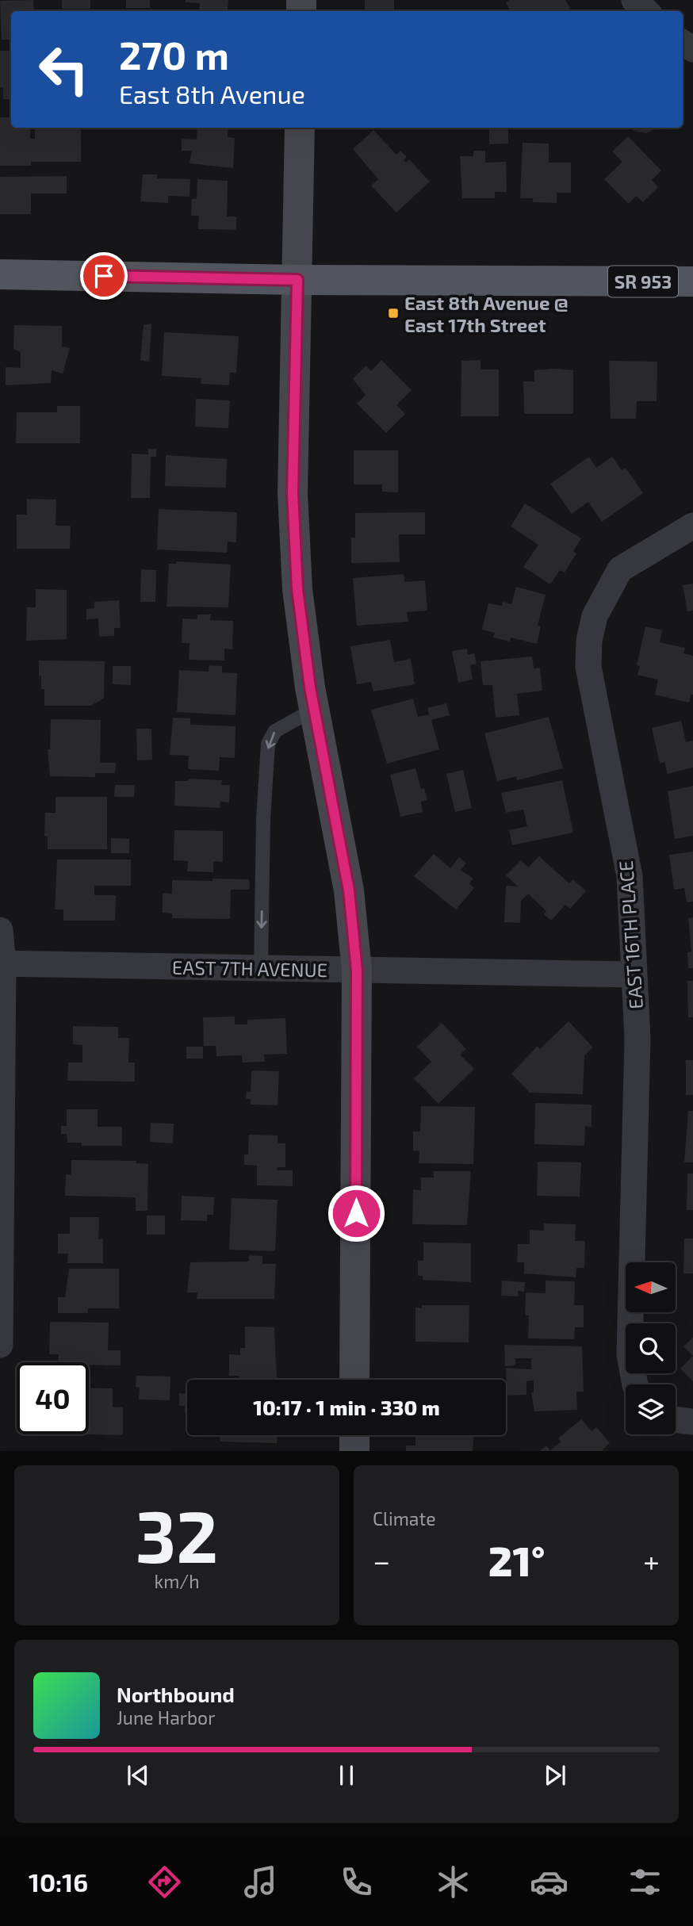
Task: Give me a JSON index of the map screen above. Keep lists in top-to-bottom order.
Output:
{
  "streets": {
    "main road": ["SR 953"],
    "street": ["EAST 16TH PLACE", "EAST 7TH AVENUE"]
  },
  "crossings": [
    ["EAST 16TH PLACE", "EAST 7TH AVENUE"]
  ],
  "places": {
    "transit": ["East 8th Avenue @ East 17th Street"]
  },
  "north": "left",
  "page": {
    "turn": ["270 m", "East 8th Avenue"],
    "limit": "40",
    "trip": "10:17 · 1 min · 330 m",
    "tile": [
      ["32", "km/h"],
      "Climate"
    ],
    "heat": ["−", "21°", "+"],
    "song": ["Northbound", "June Harbor"],
    "tabs": "10:16"
  }
}
